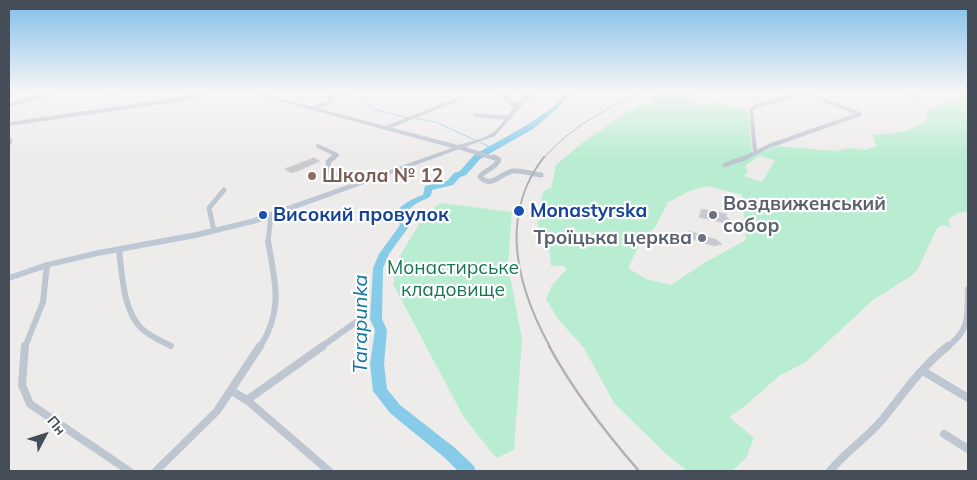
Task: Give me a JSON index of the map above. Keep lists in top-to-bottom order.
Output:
{
  "water": ["Tarapunka"],
  "parks": ["Монастирське кладовище"],
  "places": [
    "Школа № 12",
    "Monastyrska",
    "Високий провулок",
    "Воздвиженський собор",
    "Троїцька церква"
  ],
  "north": "top right"
}
